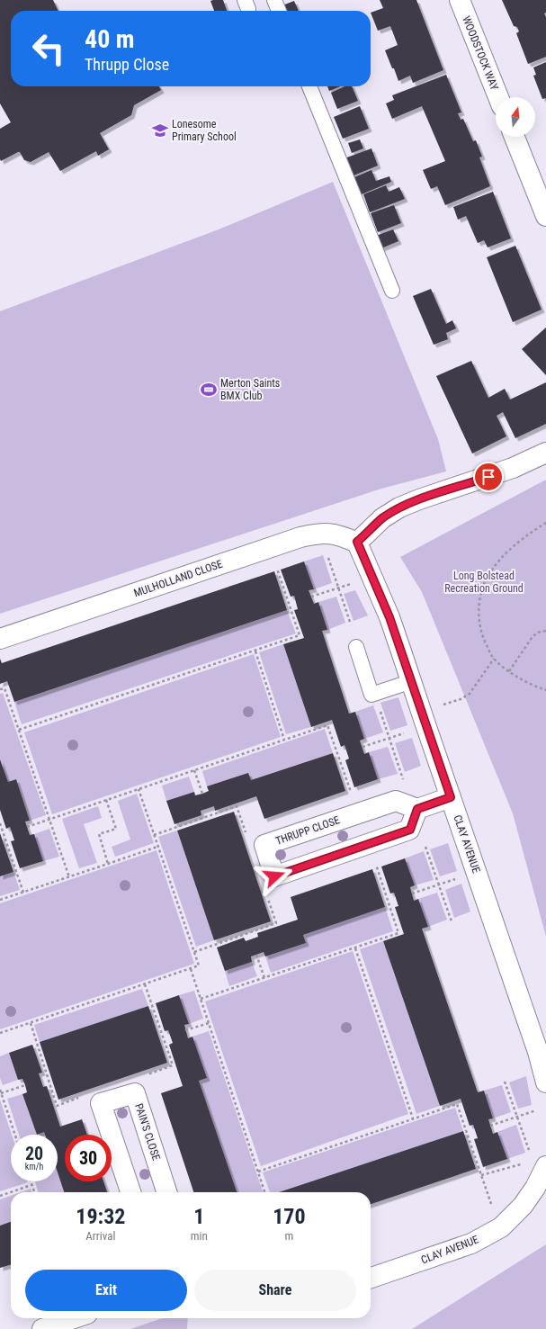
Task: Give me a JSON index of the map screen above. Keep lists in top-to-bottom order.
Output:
{
  "streets": {
    "street": [
      "WOODSTOCK WAY",
      "MULHOLLAND CLOSE",
      "THRUPP CLOSE",
      "CLAY AVENUE",
      "PAIN'S CLOSE"
    ]
  },
  "crossings": [
    ["MULHOLLAND CLOSE", "CLAY AVENUE"]
  ],
  "parks": ["Long Bolstead Recreation Ground"],
  "places": {
    "school or university": ["Lonesome Primary School"],
    "sports": ["Merton Saints BMX Club"]
  },
  "north": "top",
  "page": {
    "turn": ["40 m", "Thrupp Close"],
    "speed": "20 km/h",
    "limit": "30",
    "eta": [
      "19:32",
      "Arrival",
      "1",
      "min",
      "170",
      "m"
    ],
    "buttons": ["Exit", "Share"]
  }
}
